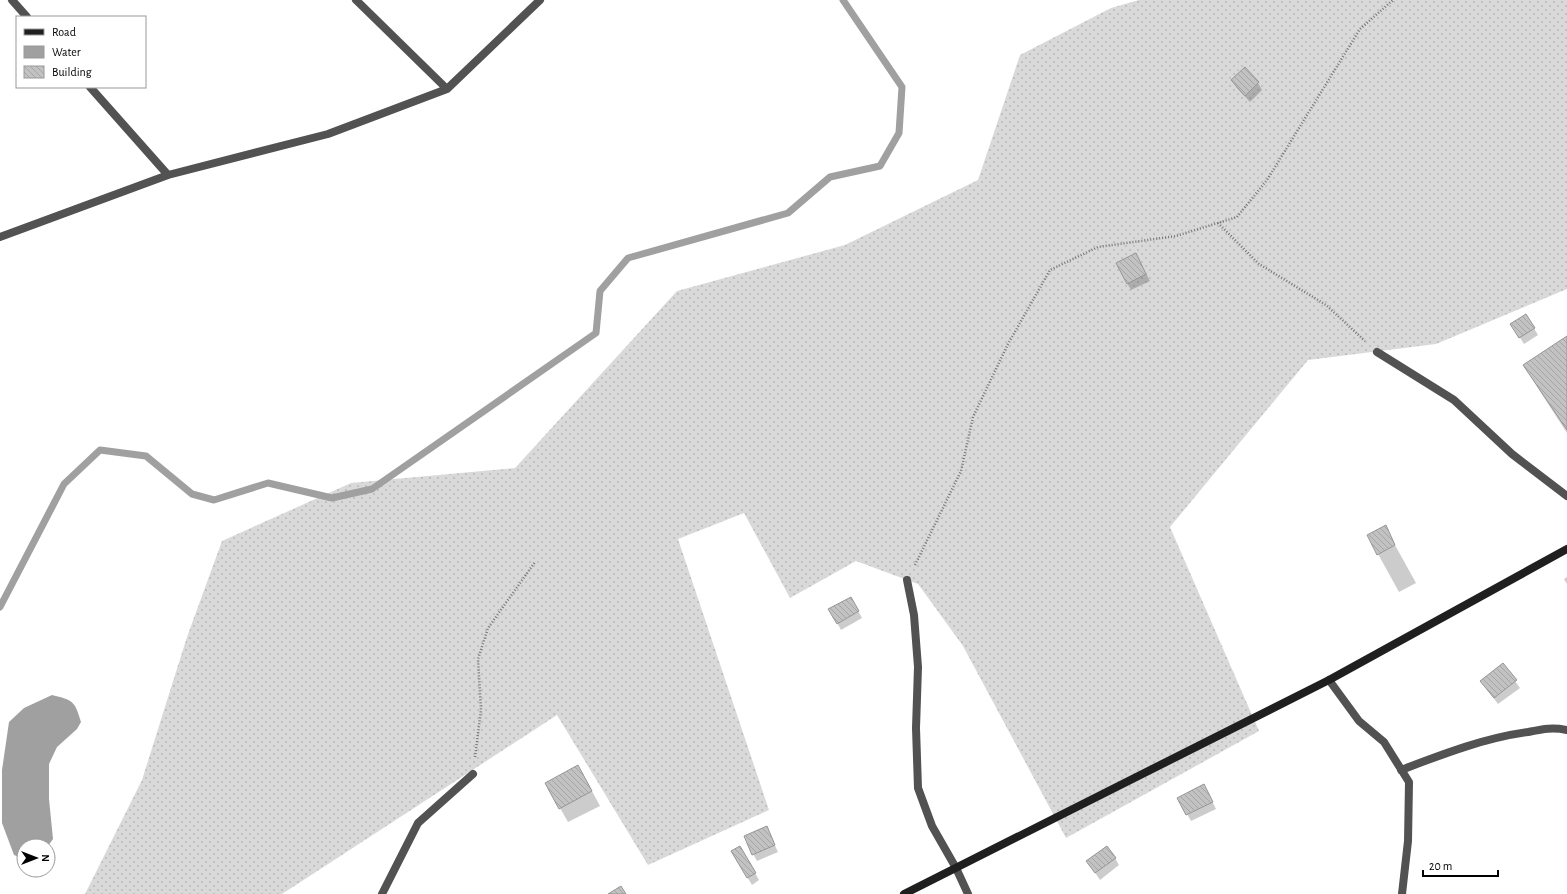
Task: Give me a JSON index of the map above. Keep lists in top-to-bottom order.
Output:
{
  "legend": ["Road", "Water", "Building"],
  "scale_bar": "20 m",
  "north": "right"
}
